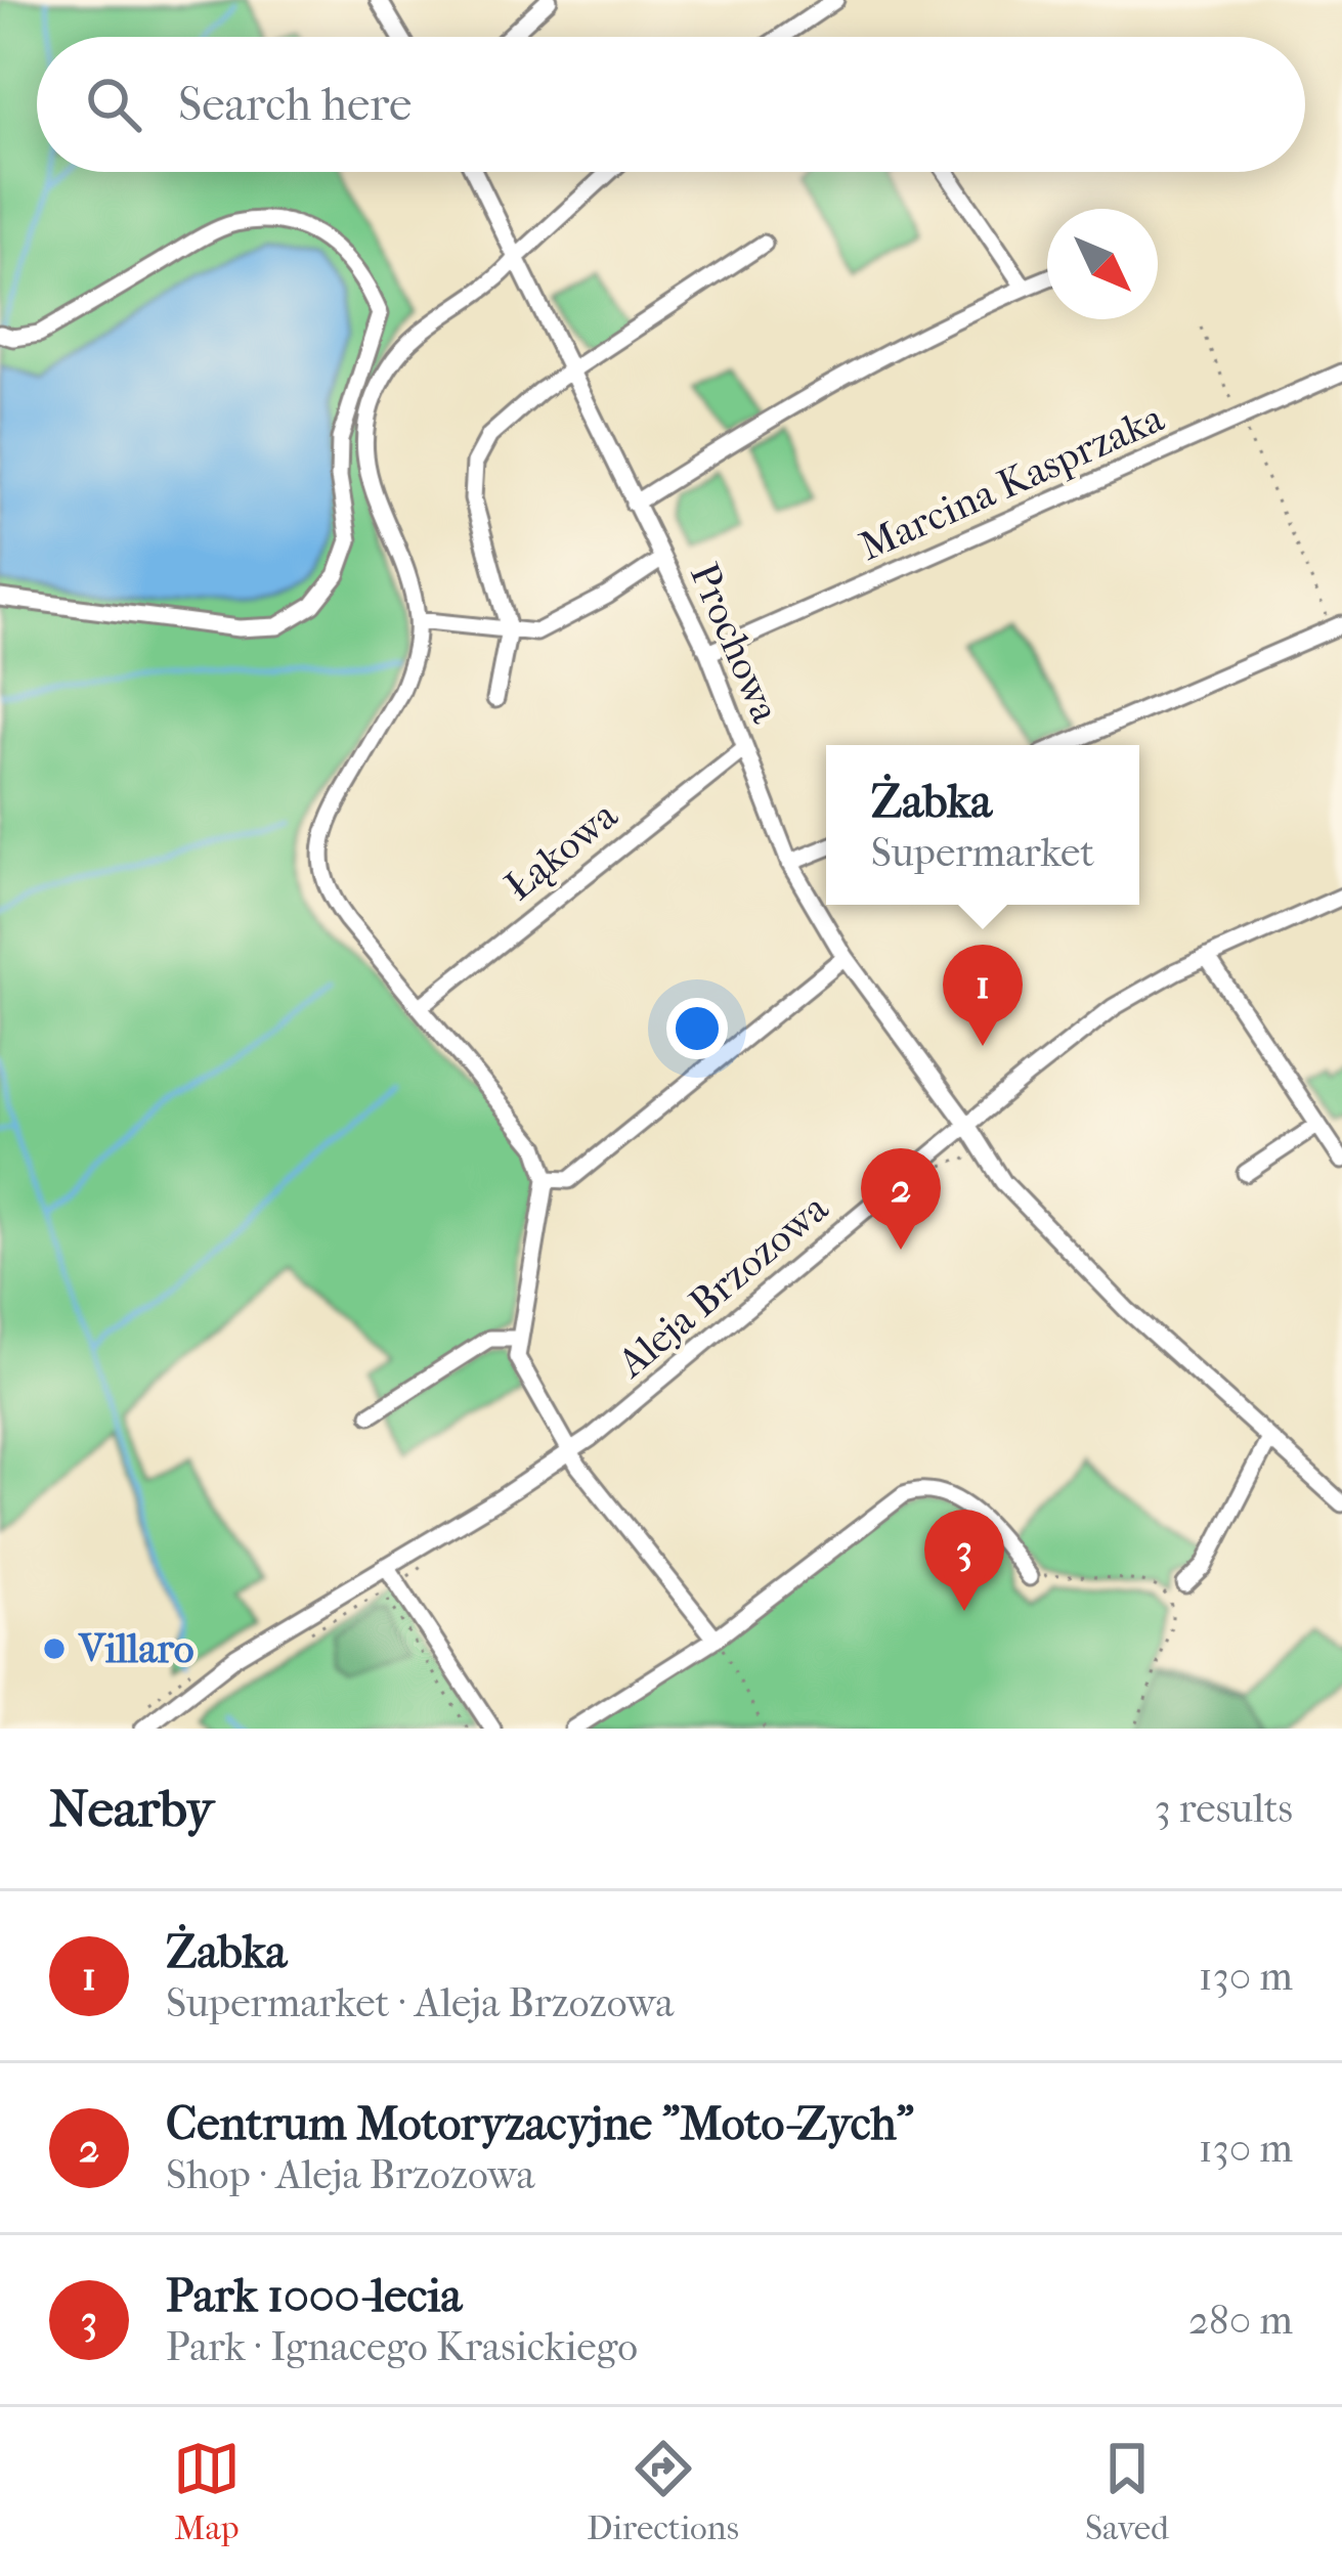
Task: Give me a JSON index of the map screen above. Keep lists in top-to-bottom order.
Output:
{
  "streets": {
    "street": [
      "Marcina Kasprzaka",
      "Prochowa",
      "Łąkowa",
      "Aleja Brzozowa"
    ]
  },
  "crossings": [
    ["Marcina Kasprzaka", "Prochowa"],
    ["Prochowa", "Łąkowa"],
    ["Prochowa", "Aleja Brzozowa"]
  ],
  "places": ["Villaro"],
  "north": "bottom right",
  "page": {
    "search": "Search here",
    "popup": ["Żabka", "Supermarket"],
    "pins": ["1", "2", "3"],
    "heading": ["Nearby", "3 results"],
    "list": [
      {
        "mark": "1",
        "name": "Żabka",
        "note": "Supermarket · Aleja Brzozowa",
        "value": "130 m"
      },
      {
        "mark": "2",
        "name": "Centrum Motoryzacyjne \"Moto-Zych\"",
        "note": "Shop · Aleja Brzozowa",
        "value": "130 m"
      },
      {
        "mark": "3",
        "name": "Park 1000-lecia",
        "note": "Park · Ignacego Krasickiego",
        "value": "280 m"
      }
    ],
    "nav": ["Map", "Directions", "Saved"]
  }
}
